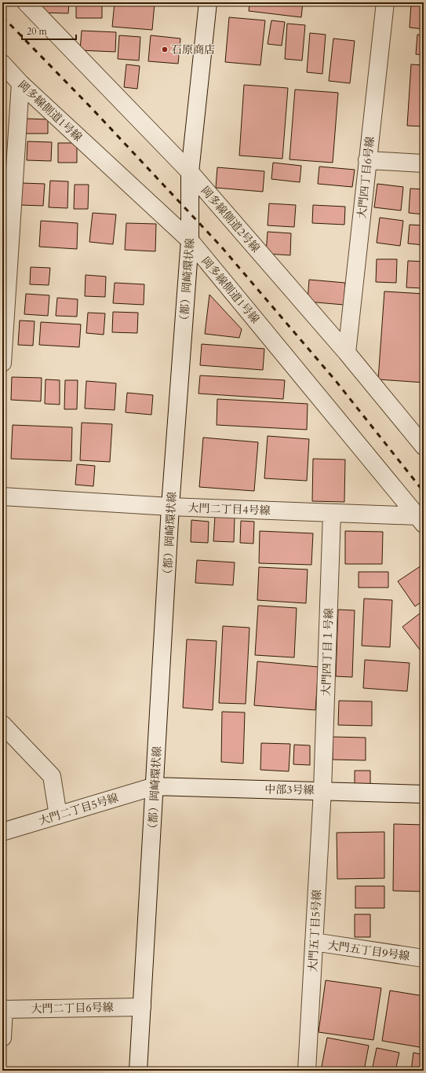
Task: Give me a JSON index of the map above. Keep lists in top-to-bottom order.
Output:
{
  "streets": {
    "street": [
      "岡多線側道1号線",
      "大門四丁目6号線",
      "岡多線側道2号線",
      "（都）岡崎環状線",
      "大門二丁目4号線",
      "大門四丁目１号線",
      "中部3号線",
      "大門二丁目5号線",
      "大門五丁目5号線",
      "大門五丁目9号線",
      "大門二丁目6号線"
    ]
  },
  "crossings": [
    ["岡多線側道1号線", "（都）岡崎環状線"],
    ["岡多線側道1号線", "大門二丁目4号線"],
    ["大門四丁目6号線", "岡多線側道2号線"],
    ["岡多線側道2号線", "（都）岡崎環状線"],
    ["（都）岡崎環状線", "大門二丁目4号線"],
    ["（都）岡崎環状線", "中部3号線"],
    ["（都）岡崎環状線", "大門二丁目5号線"],
    ["（都）岡崎環状線", "大門二丁目6号線"],
    ["大門二丁目4号線", "大門四丁目１号線"],
    ["大門四丁目１号線", "中部3号線"],
    ["大門四丁目１号線", "大門五丁目5号線"],
    ["中部3号線", "大門二丁目5号線"],
    ["中部3号線", "大門五丁目5号線"],
    ["大門五丁目5号線", "大門五丁目9号線"]
  ],
  "places": ["石原商店"],
  "scale_bar": "20 m"
}
